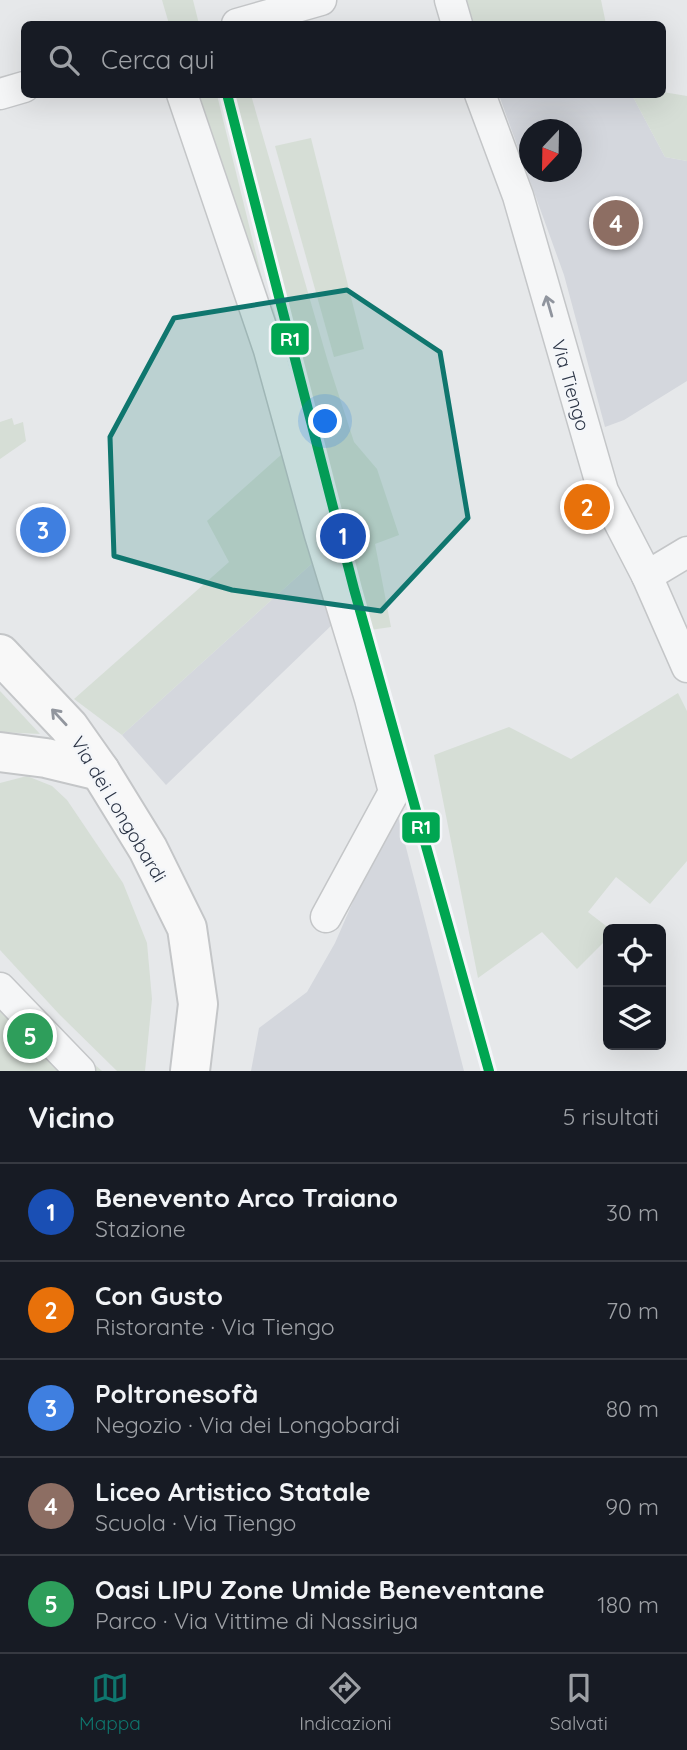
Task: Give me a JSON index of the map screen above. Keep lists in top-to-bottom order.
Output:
{
  "streets": {
    "main road": ["Via dei Longobardi"],
    "street": ["Via Tiengo"]
  },
  "one_way": ["Via Tiengo"],
  "lines": ["transit line R1"],
  "north": "bottom",
  "page": {
    "search": "Cerca qui",
    "pins": [
      "4",
      "2",
      "3",
      "1",
      "5"
    ],
    "heading": ["Vicino", "5 risultati"],
    "list": [
      {
        "mark": "1",
        "name": "Benevento Arco Traiano",
        "note": "Stazione",
        "value": "30 m"
      },
      {
        "mark": "2",
        "name": "Con Gusto",
        "note": "Ristorante · Via Tiengo",
        "value": "70 m"
      },
      {
        "mark": "3",
        "name": "Poltronesofà",
        "note": "Negozio · Via dei Longobardi",
        "value": "80 m"
      },
      {
        "mark": "4",
        "name": "Liceo Artistico Statale",
        "note": "Scuola · Via Tiengo",
        "value": "90 m"
      },
      {
        "mark": "5",
        "name": "Oasi LIPU Zone Umide Beneventane",
        "note": "Parco · Via Vittime di Nassiriya",
        "value": "180 m"
      }
    ],
    "nav": ["Mappa", "Indicazioni", "Salvati"]
  }
}
